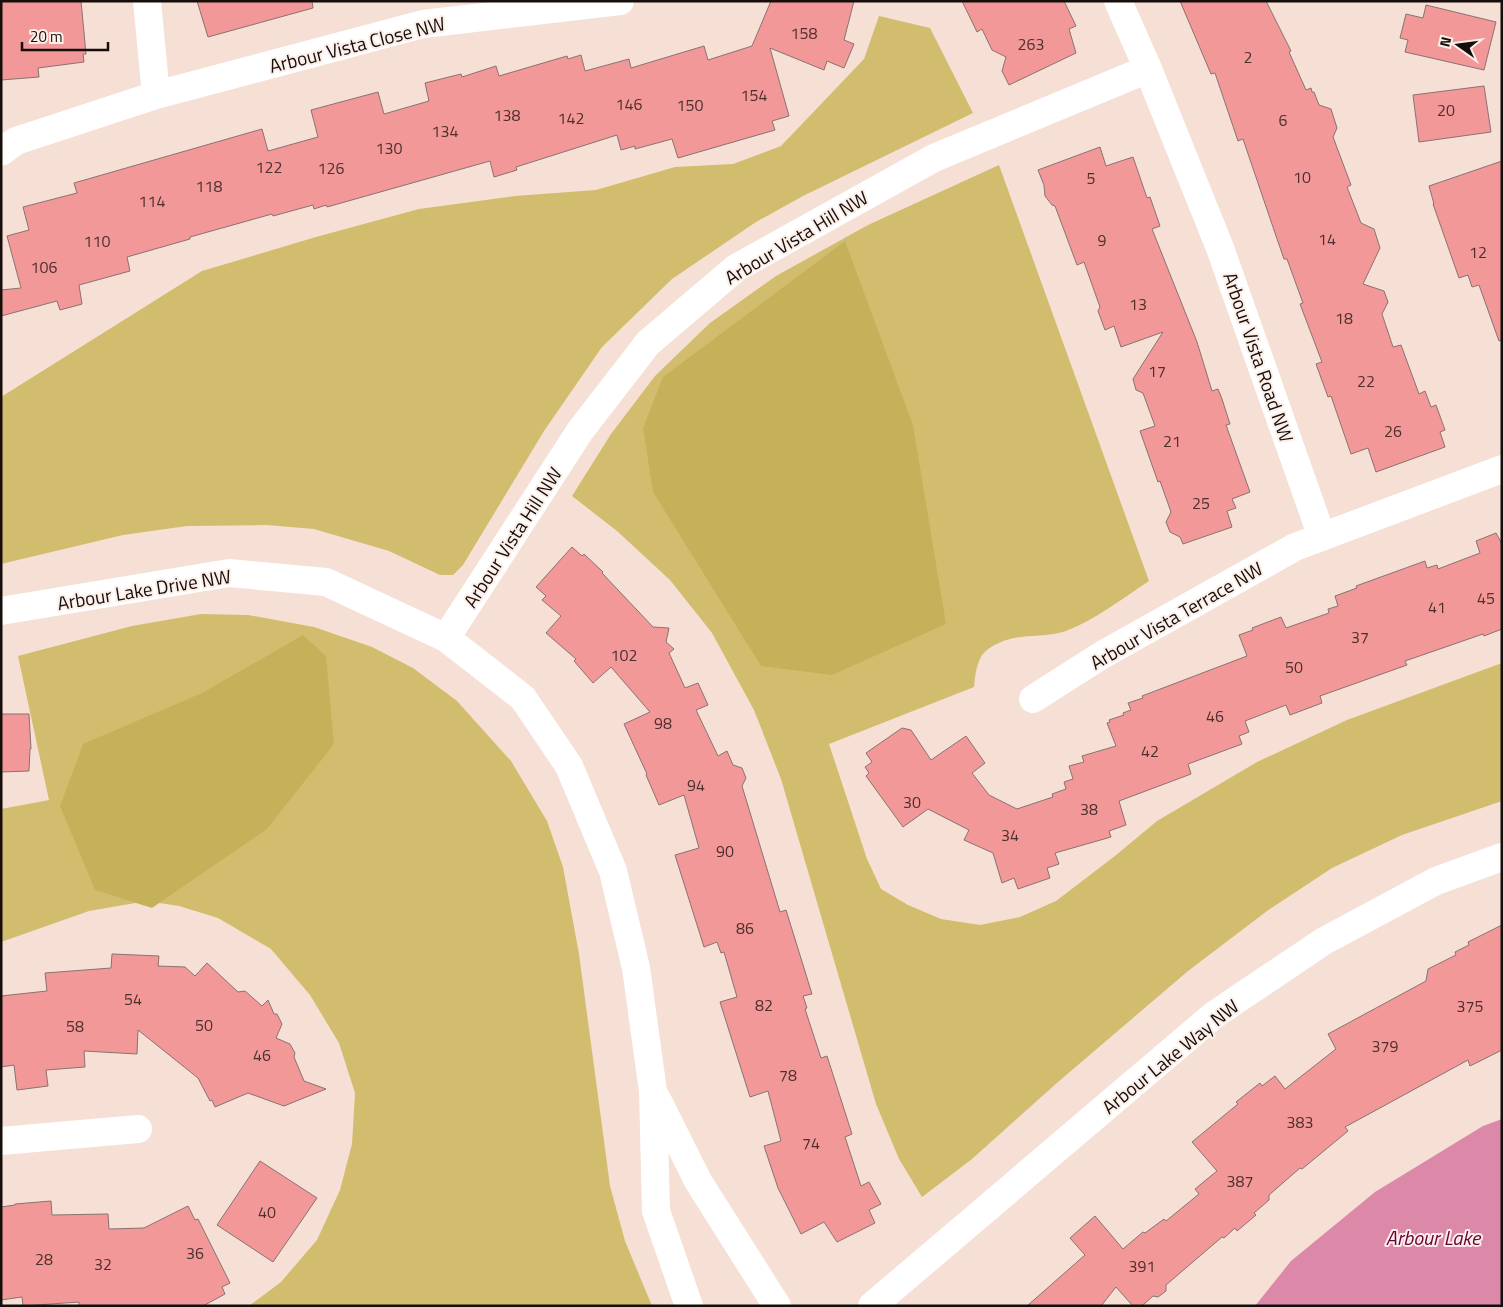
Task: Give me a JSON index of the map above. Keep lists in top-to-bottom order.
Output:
{
  "streets": {
    "street": [
      "Arbour Vista Close NW",
      "Arbour Vista Hill NW",
      "Arbour Vista Road NW",
      "Arbour Lake Drive NW",
      "Arbour Vista Terrace NW",
      "Arbour Lake Way NW"
    ]
  },
  "crossings": [
    ["Arbour Vista Hill NW", "Arbour Vista Road NW"],
    ["Arbour Vista Hill NW", "Arbour Lake Drive NW"],
    ["Arbour Vista Road NW", "Arbour Vista Terrace NW"]
  ],
  "water": ["Arbour Lake"],
  "house_numbers": [
    "158",
    "263",
    "2",
    "154",
    "146",
    "150",
    "20",
    "138",
    "142",
    "6",
    "134",
    "130",
    "122",
    "126",
    "10",
    "5",
    "118",
    "114",
    "14",
    "9",
    "110",
    "12",
    "106",
    "13",
    "18",
    "17",
    "22",
    "26",
    "21",
    "25",
    "45",
    "41",
    "37",
    "102",
    "50",
    "46",
    "98",
    "42",
    "94",
    "30",
    "38",
    "34",
    "90",
    "86",
    "54",
    "82",
    "375",
    "50",
    "58",
    "379",
    "46",
    "78",
    "383",
    "74",
    "387",
    "40",
    "36",
    "28",
    "32",
    "391"
  ],
  "scale_bar": "20 m",
  "north": "left"
}
